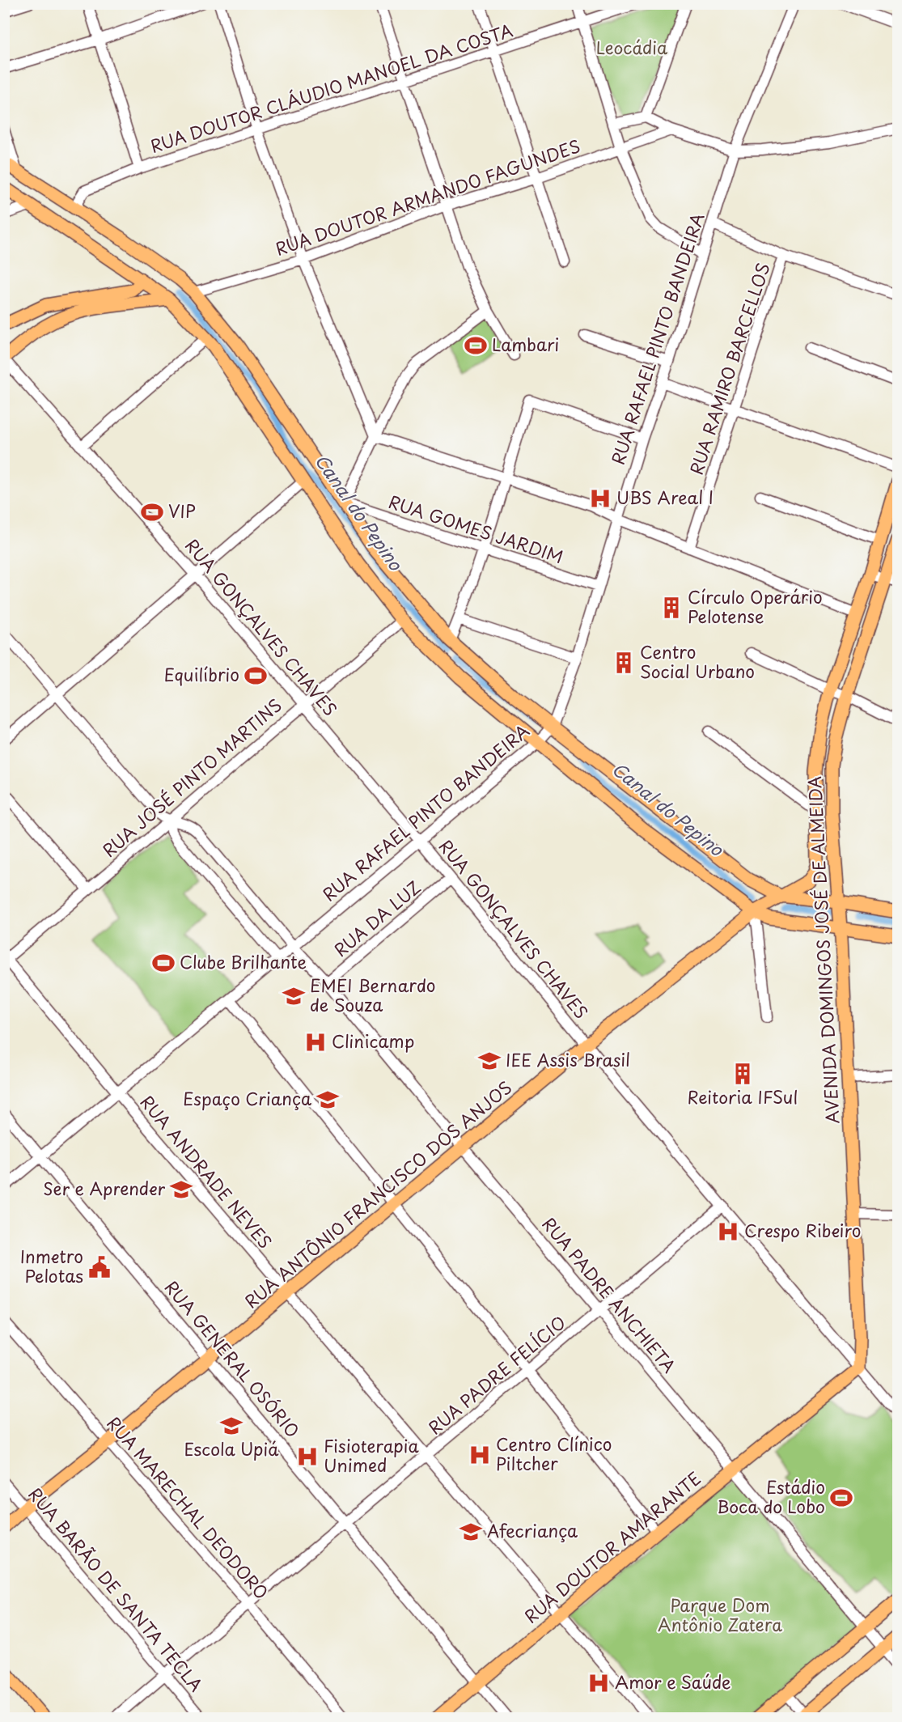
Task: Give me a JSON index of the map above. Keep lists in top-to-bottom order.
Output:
{
  "streets": {
    "main road": ["AVENIDA DOMINGOS JOSÉ DE ALMEIDA", "RUA ANTÔNIO FRANCISCO DOS ANJOS", "RUA DOUTOR AMARANTE"],
    "street": [
      "RUA DOUTOR CLÁUDIO MANOEL DA COSTA",
      "RUA DOUTOR ARMANDO FAGUNDES",
      "RUA RAFAEL PINTO BANDEIRA",
      "RUA RAMIRO BARCELLOS",
      "RUA GOMES JARDIM",
      "RUA GONÇALVES CHAVES",
      "RUA JOSÉ PINTO MARTINS",
      "RUA DA LUZ",
      "RUA ANDRADE NEVES",
      "RUA PADRE ANCHIETA",
      "RUA GENERAL OSÓRIO",
      "RUA PADRE FELÍCIO",
      "RUA MARECHAL DEODORO",
      "RUA BARÃO DE SANTA TECLA"
    ]
  },
  "crossings": [
    ["RUA RAFAEL PINTO BANDEIRA", "RUA GOMES JARDIM"],
    ["RUA RAFAEL PINTO BANDEIRA", "RUA GONÇALVES CHAVES"],
    ["RUA RAFAEL PINTO BANDEIRA", "RUA ANDRADE NEVES"],
    ["RUA RAFAEL PINTO BANDEIRA", "RUA PADRE ANCHIETA"],
    ["RUA RAFAEL PINTO BANDEIRA", "RUA GENERAL OSÓRIO"],
    ["RUA GONÇALVES CHAVES", "RUA JOSÉ PINTO MARTINS"],
    ["RUA GONÇALVES CHAVES", "RUA DA LUZ"],
    ["RUA GONÇALVES CHAVES", "AVENIDA DOMINGOS JOSÉ DE ALMEIDA"],
    ["RUA GONÇALVES CHAVES", "RUA ANTÔNIO FRANCISCO DOS ANJOS"],
    ["RUA GONÇALVES CHAVES", "RUA PADRE FELÍCIO"],
    ["RUA GONÇALVES CHAVES", "RUA DOUTOR AMARANTE"],
    ["RUA JOSÉ PINTO MARTINS", "RUA ANDRADE NEVES"],
    ["RUA DA LUZ", "RUA PADRE ANCHIETA"],
    ["AVENIDA DOMINGOS JOSÉ DE ALMEIDA", "RUA ANTÔNIO FRANCISCO DOS ANJOS"],
    ["AVENIDA DOMINGOS JOSÉ DE ALMEIDA", "RUA DOUTOR AMARANTE"],
    ["RUA ANDRADE NEVES", "RUA ANTÔNIO FRANCISCO DOS ANJOS"],
    ["RUA ANDRADE NEVES", "RUA PADRE FELÍCIO"],
    ["RUA ANDRADE NEVES", "RUA DOUTOR AMARANTE"],
    ["RUA ANTÔNIO FRANCISCO DOS ANJOS", "RUA PADRE ANCHIETA"],
    ["RUA ANTÔNIO FRANCISCO DOS ANJOS", "RUA GENERAL OSÓRIO"],
    ["RUA ANTÔNIO FRANCISCO DOS ANJOS", "RUA MARECHAL DEODORO"],
    ["RUA ANTÔNIO FRANCISCO DOS ANJOS", "RUA BARÃO DE SANTA TECLA"],
    ["RUA PADRE ANCHIETA", "RUA PADRE FELÍCIO"],
    ["RUA PADRE ANCHIETA", "RUA DOUTOR AMARANTE"],
    ["RUA GENERAL OSÓRIO", "RUA PADRE FELÍCIO"],
    ["RUA GENERAL OSÓRIO", "RUA DOUTOR AMARANTE"],
    ["RUA PADRE FELÍCIO", "RUA MARECHAL DEODORO"],
    ["RUA PADRE FELÍCIO", "RUA BARÃO DE SANTA TECLA"]
  ],
  "water": ["Canal do Pepino"],
  "parks": ["Leocádia", "Parque Dom Antônio Zatera"],
  "places": {
    "sports": [
      "Lambari",
      "VIP",
      "Equilíbrio",
      "Clube Brilhante",
      "Estádio Boca do Lobo"
    ],
    "hospital": [
      "UBS Areal I",
      "Clinicamp",
      "Crespo Ribeiro",
      "Centro Clínico Piltcher",
      "Fisioterapia Unimed",
      "Amor e Saúde"
    ],
    "building": ["Círculo Operário Pelotense", "Centro Social Urbano", "Reitoria IFSul"],
    "school or university": [
      "EMEI Bernardo de Souza",
      "IEE Assis Brasil",
      "Espaço Criança",
      "Ser e Aprender",
      "Escola Upiá",
      "Afecriança"
    ],
    "public building": ["Inmetro Pelotas"]
  }
}
